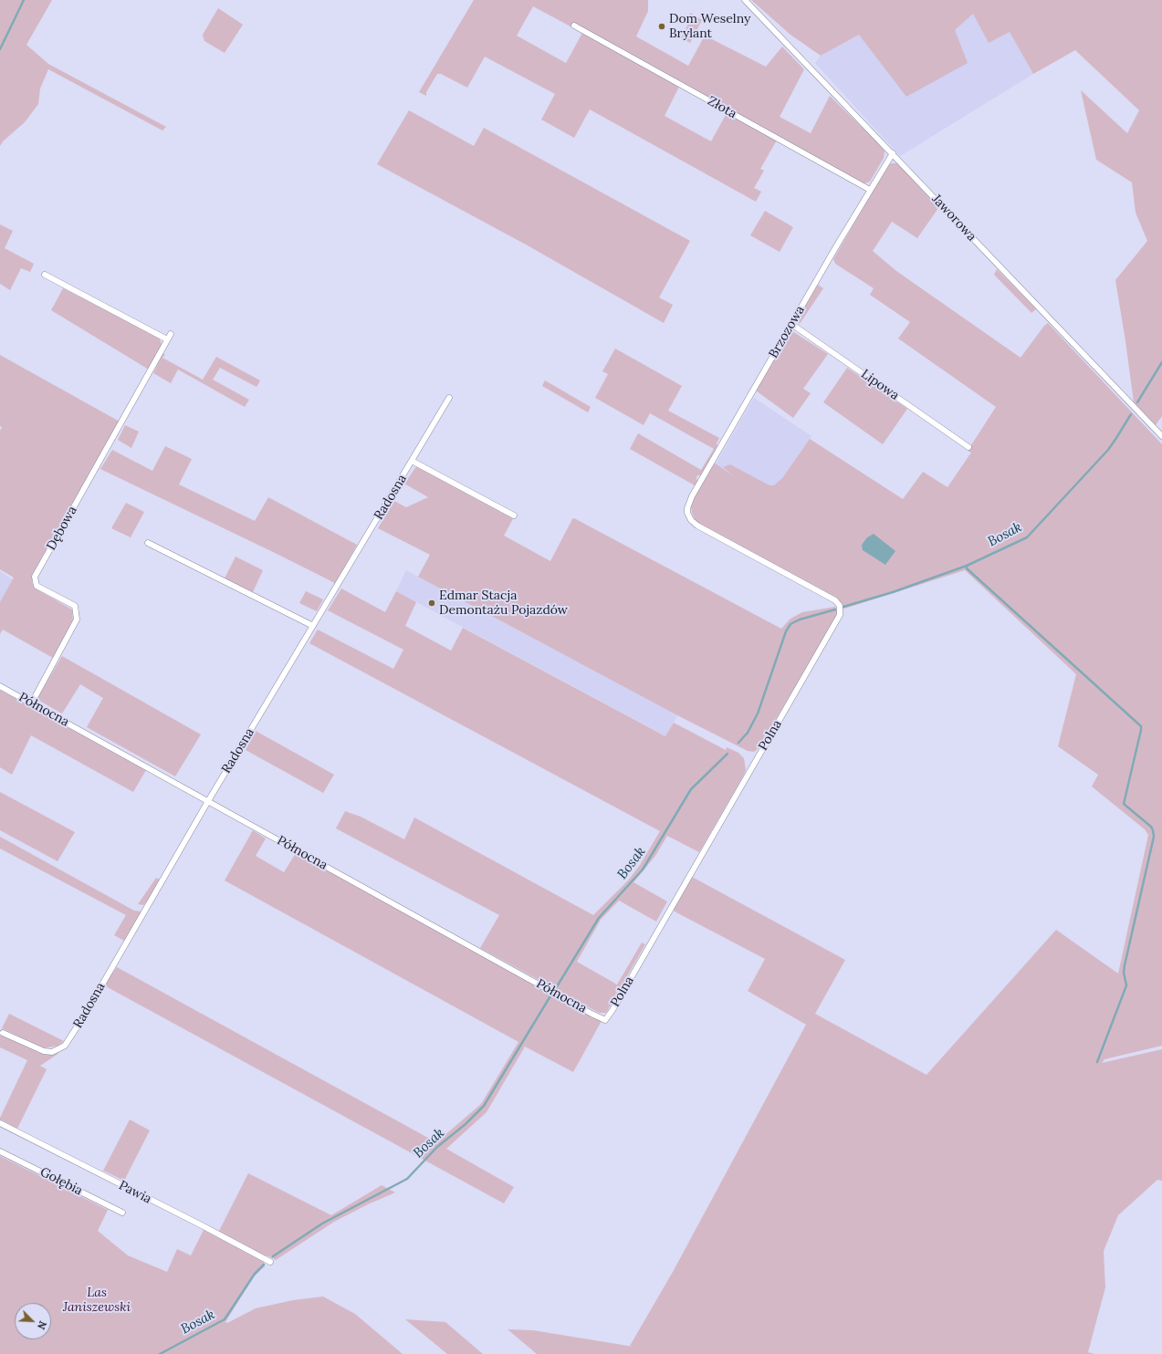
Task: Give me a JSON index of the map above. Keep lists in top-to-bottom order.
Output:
{
  "streets": {
    "street": [
      "Złota",
      "Jaworowa",
      "Brzozowa",
      "Lipowa",
      "Radosna",
      "Dębowa",
      "Północna",
      "Polna",
      "Gołębia",
      "Pawia"
    ]
  },
  "crossings": [
    ["Złota", "Brzozowa"],
    ["Jaworowa", "Brzozowa"],
    ["Brzozowa", "Lipowa"],
    ["Brzozowa", "Polna"],
    ["Radosna", "Północna"],
    ["Dębowa", "Północna"],
    ["Północna", "Polna"]
  ],
  "water": ["Bosak"],
  "parks": ["Las Janiszewski"],
  "places": ["Dom Weselny Brylant", "Edmar Stacja Demontażu Pojazdów"],
  "north": "bottom right"
}
